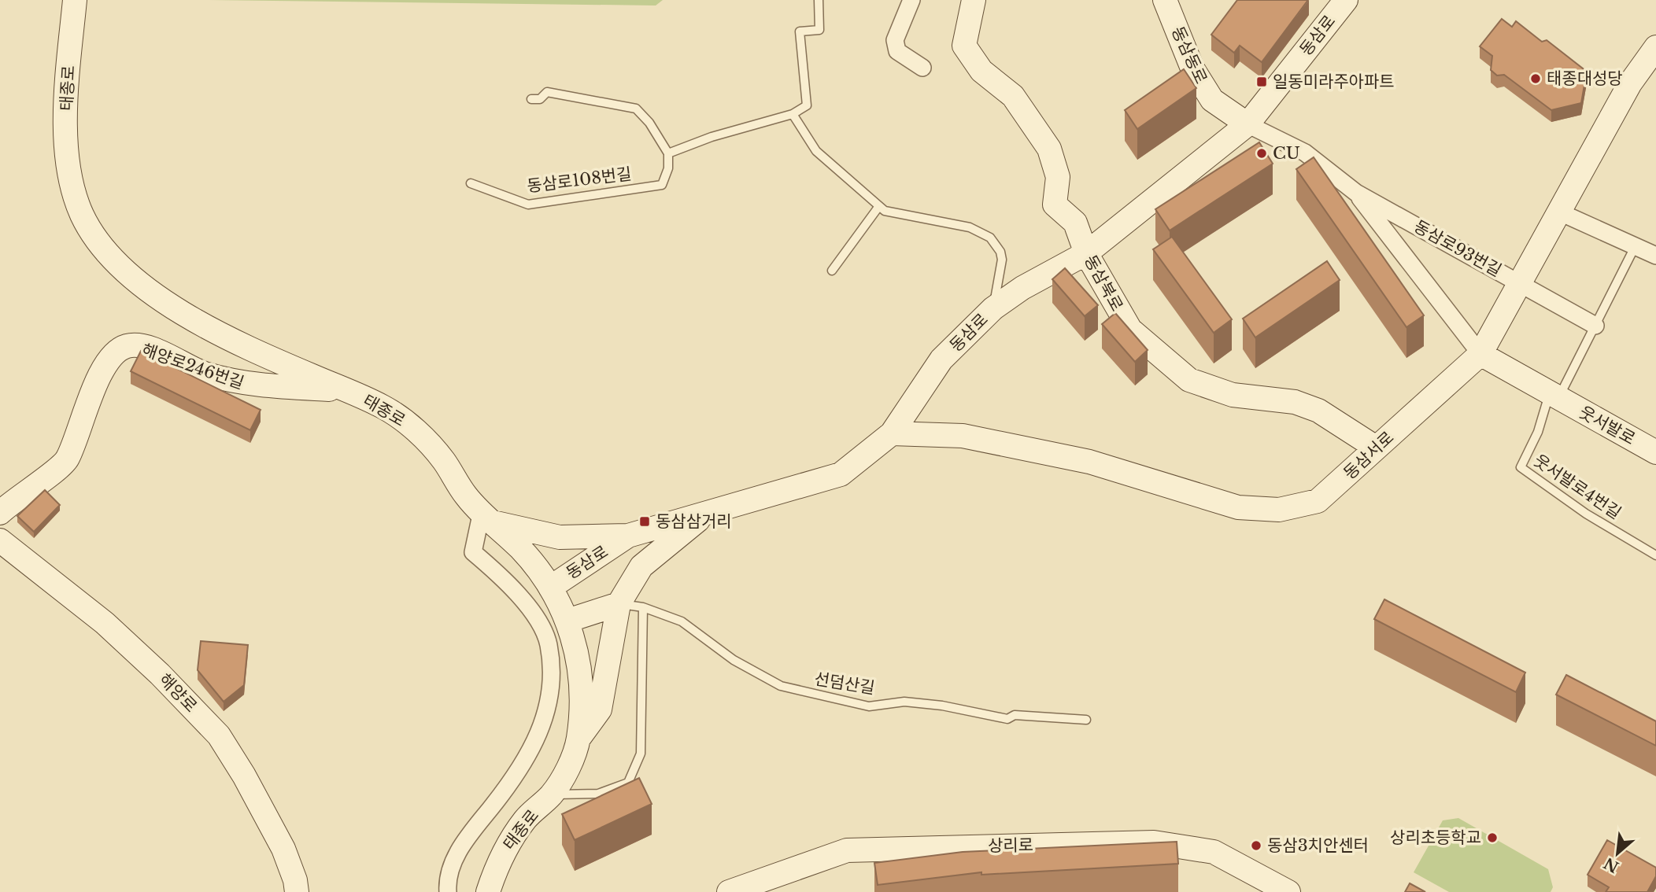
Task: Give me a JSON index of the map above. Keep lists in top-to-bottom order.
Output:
{
  "streets": {
    "street": [
      "동삼로",
      "동삼동로",
      "태종로",
      "동삼로93번길",
      "동삼북로",
      "해양로246번길",
      "웃서발로",
      "동삼서로",
      "해양로",
      "상리로"
    ],
    "lane": ["동삼로108번길", "웃서발로4번길", "선덤산길"]
  },
  "crossings": [
    ["동삼로", "동삼동로"],
    ["동삼로", "태종로"],
    ["동삼로", "동삼로93번길"],
    ["동삼로", "동삼북로"],
    ["동삼로", "동삼서로"],
    ["동삼동로", "동삼로93번길"],
    ["태종로", "해양로246번길"],
    ["동삼로93번길", "동삼서로"],
    ["동삼북로", "동삼서로"],
    ["웃서발로", "동삼서로"],
    ["웃서발로", "웃서발로4번길"]
  ],
  "places": {
    "other": [
      "태종대성당",
      "CU",
      "상리초등학교",
      "동삼3치안센터"
    ],
    "transit": ["일동미라주아파트", "동삼삼거리"]
  },
  "north": "bottom left"
}
